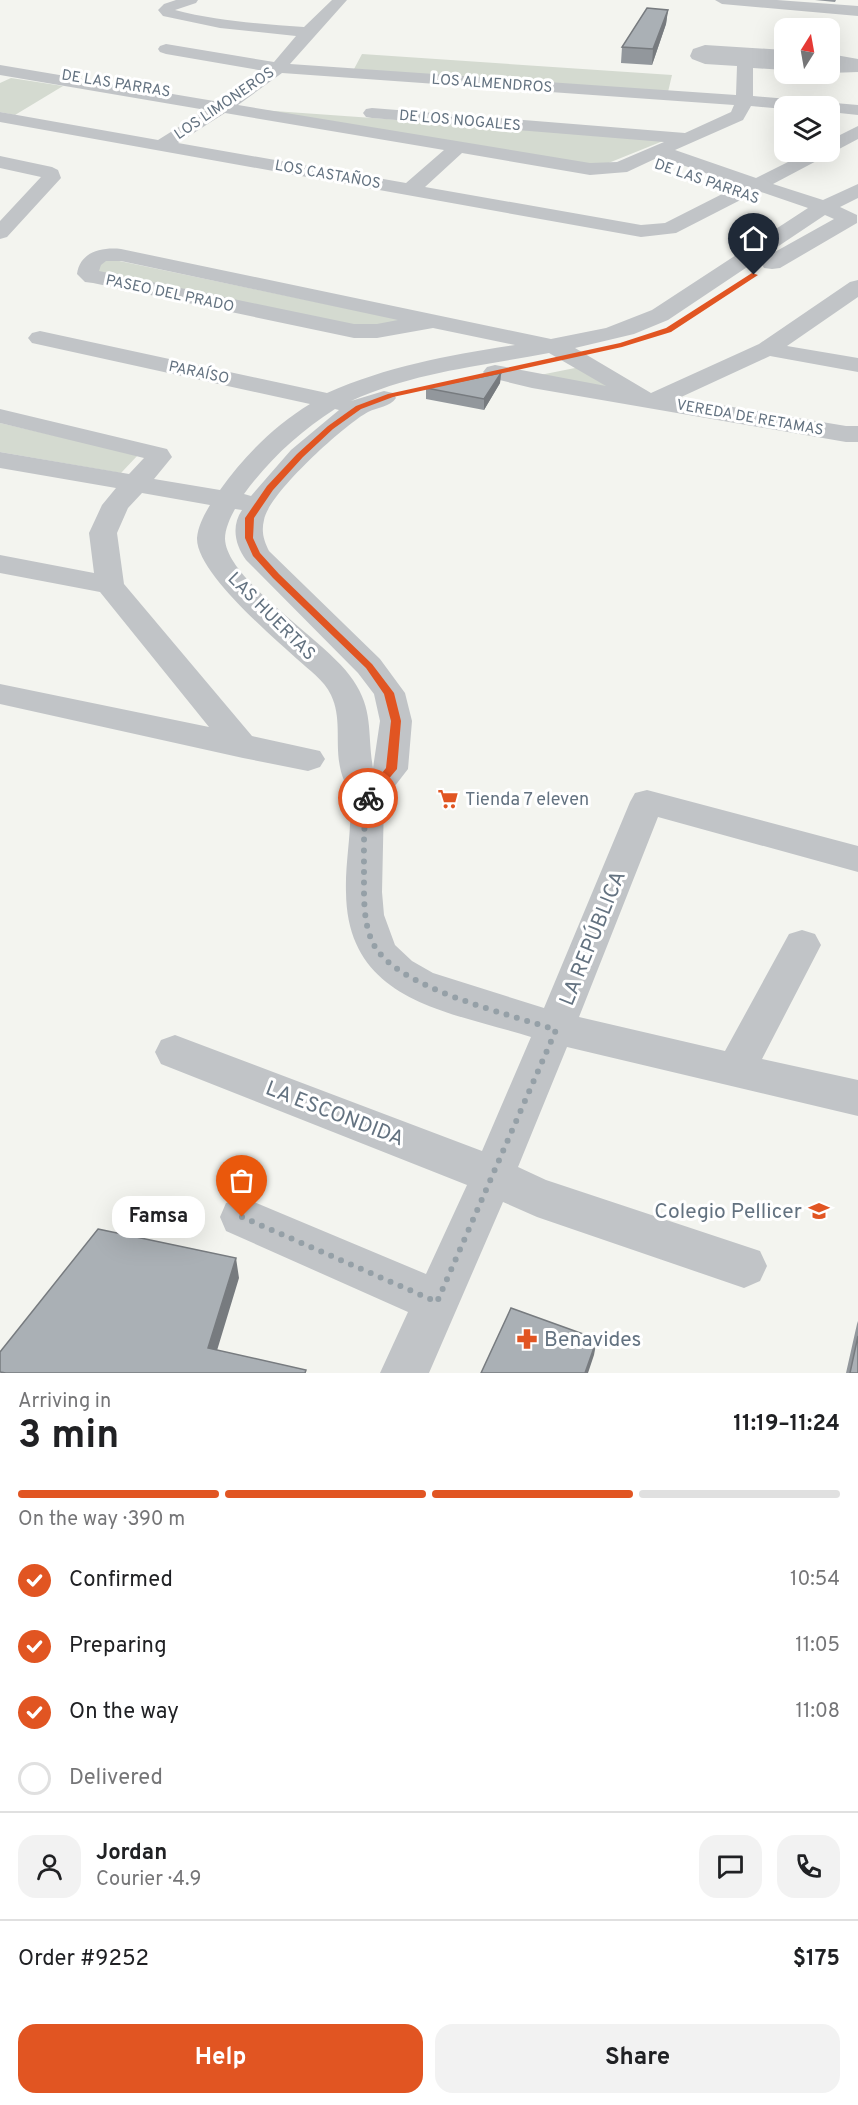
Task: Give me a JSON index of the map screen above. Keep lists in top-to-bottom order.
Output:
{
  "streets": {
    "street": [
      "DE LAS PARRAS",
      "LOS ALMENDROS",
      "LOS LIMONEROS",
      "DE LOS NOGALES",
      "LOS CASTAÑOS",
      "PASEO DEL PRADO",
      "PARAÍSO",
      "VEREDA DE RETAMAS",
      "LAS HUERTAS",
      "LA REPÚBLICA",
      "LA ESCONDIDA"
    ]
  },
  "crossings": [
    ["DE LAS PARRAS", "LOS LIMONEROS"],
    ["DE LAS PARRAS", "DE LOS NOGALES"],
    ["DE LAS PARRAS", "LOS CASTAÑOS"],
    ["DE LAS PARRAS", "LAS HUERTAS"],
    ["LOS ALMENDROS", "LOS LIMONEROS"],
    ["LOS LIMONEROS", "DE LOS NOGALES"],
    ["LOS LIMONEROS", "LOS CASTAÑOS"],
    ["PASEO DEL PRADO", "VEREDA DE RETAMAS"],
    ["PASEO DEL PRADO", "LAS HUERTAS"],
    ["PARAÍSO", "LAS HUERTAS"],
    ["VEREDA DE RETAMAS", "LAS HUERTAS"],
    ["LAS HUERTAS", "LA REPÚBLICA"],
    ["LA REPÚBLICA", "LA ESCONDIDA"]
  ],
  "places": {
    "supermarket": ["Tienda 7 eleven"],
    "school or university": ["Colegio Pellicer"],
    "other": ["Famsa"],
    "pharmacy": ["Benavides"]
  },
  "north": "top",
  "page": {
    "bubble": "Famsa",
    "heading": ["3 min", "Arriving in", "11:19–11:24"],
    "panel": [
      "Jordan",
      "Courier · 4.9",
      "Order #9252",
      "$175"
    ],
    "bar": "On the way · 390 m",
    "list": [
      ["Confirmed", "10:54"],
      ["Preparing", "11:05"],
      ["On the way", "11:08"],
      "Delivered"
    ],
    "buttons": ["Help", "Share"]
  }
}
